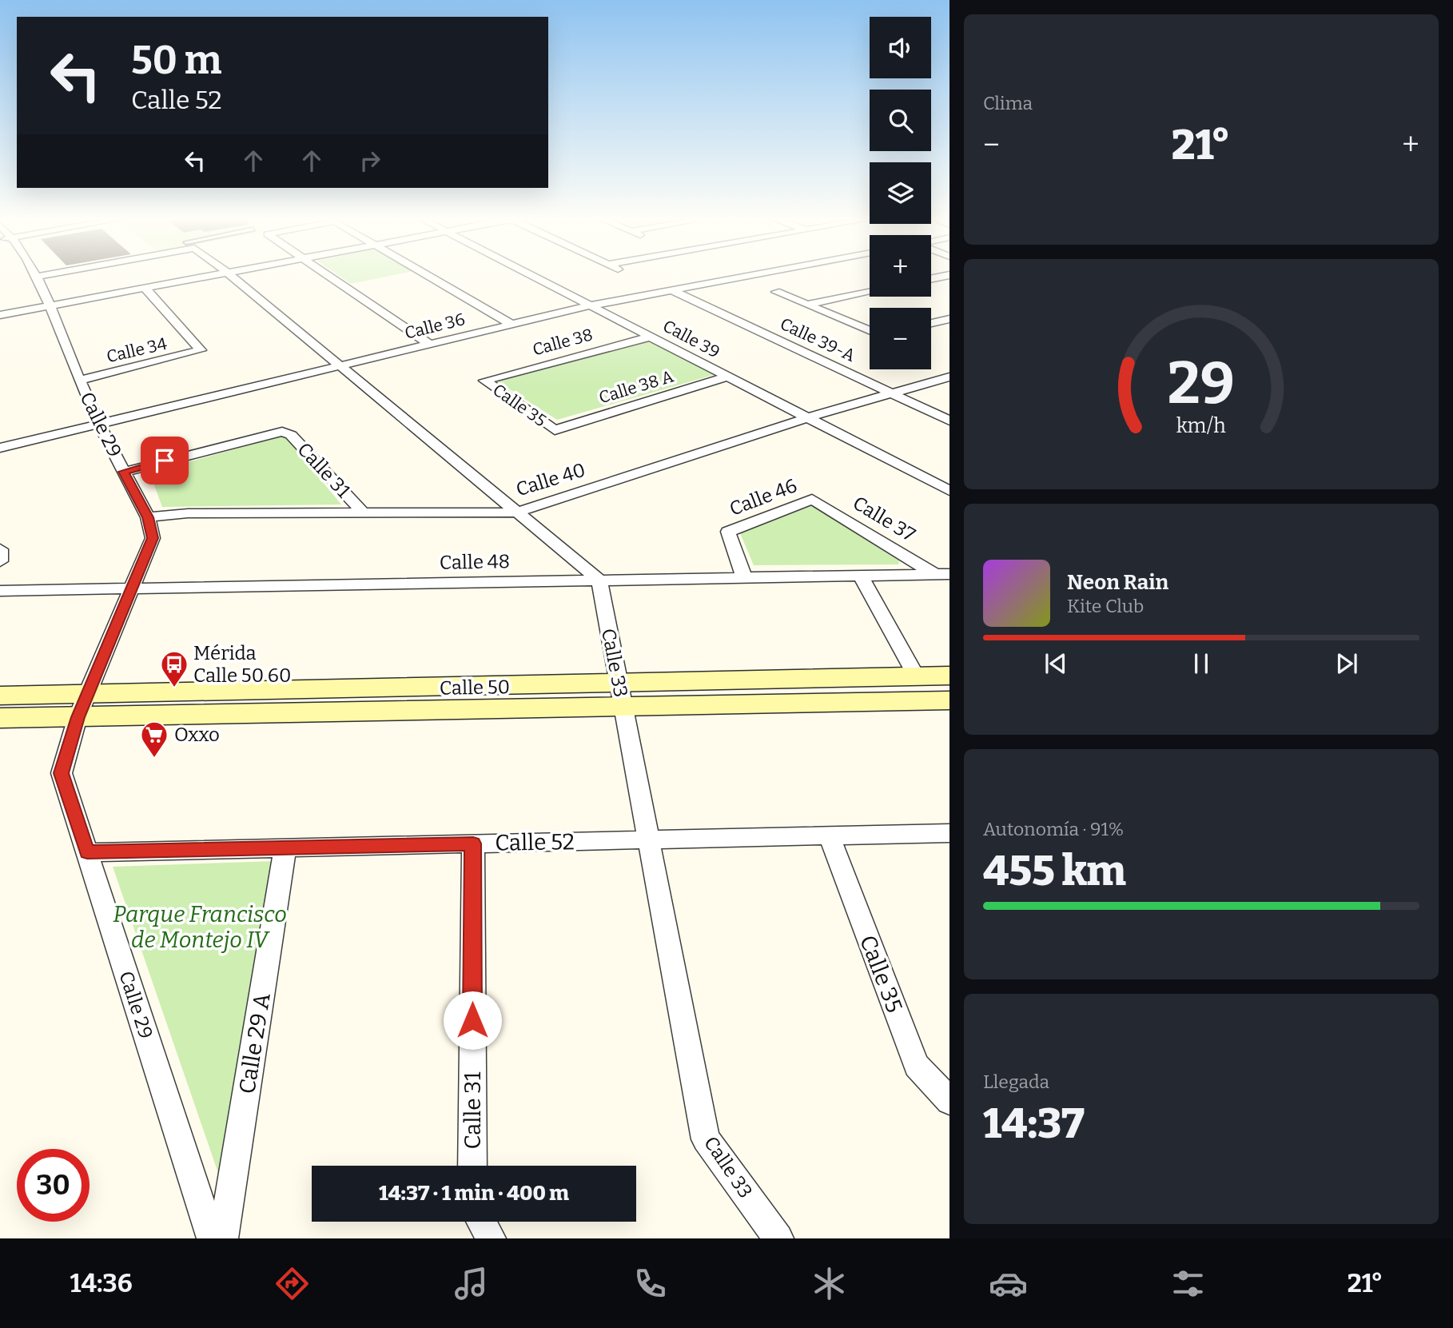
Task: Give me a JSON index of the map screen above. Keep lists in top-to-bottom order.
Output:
{
  "streets": {
    "main road": ["Calle 50"],
    "street": [
      "Calle 36",
      "Calle 39",
      "Calle 39-A",
      "Calle 38",
      "Calle 34",
      "Calle 38 A",
      "Calle 35",
      "Calle 29",
      "Calle 31",
      "Calle 40",
      "Calle 46",
      "Calle 37",
      "Calle 48",
      "Calle 33",
      "Calle 52",
      "Calle 29 A"
    ]
  },
  "crossings": [
    ["Calle 36", "Calle 39"],
    ["Calle 36", "Calle 39-A"],
    ["Calle 36", "Calle 29"],
    ["Calle 39", "Calle 38"],
    ["Calle 39", "Calle 38 A"],
    ["Calle 39", "Calle 40"],
    ["Calle 39-A", "Calle 40"],
    ["Calle 38", "Calle 35"],
    ["Calle 34", "Calle 29"],
    ["Calle 38 A", "Calle 35"],
    ["Calle 35", "Calle 52"],
    ["Calle 29", "Calle 31"],
    ["Calle 29", "Calle 40"],
    ["Calle 29", "Calle 48"],
    ["Calle 29", "Calle 50"],
    ["Calle 29", "Calle 52"],
    ["Calle 31", "Calle 40"],
    ["Calle 31", "Calle 52"],
    ["Calle 46", "Calle 37"],
    ["Calle 46", "Calle 48"],
    ["Calle 37", "Calle 48"],
    ["Calle 48", "Calle 33"],
    ["Calle 33", "Calle 50"],
    ["Calle 33", "Calle 52"],
    ["Calle 52", "Calle 29 A"]
  ],
  "parks": ["Parque Francisco de Montejo IV"],
  "places": {
    "bus stop": ["Mérida Calle 50 60"],
    "supermarket": ["Oxxo"]
  },
  "page": {
    "tile": [
      "Clima",
      ["Autonomía · 91%", "455 km"],
      ["Llegada", "14:37"]
    ],
    "map_buttons": ["+", "−"],
    "turn": ["50 m", "Calle 52"],
    "heat": ["−", "21°", "+"],
    "song": ["Neon Rain", "Kite Club"],
    "limit": "30",
    "trip": "14:37 · 1 min · 400 m",
    "tabs": ["14:36", "21°"],
    "gauge": ["29", "km/h"]
  }
}
